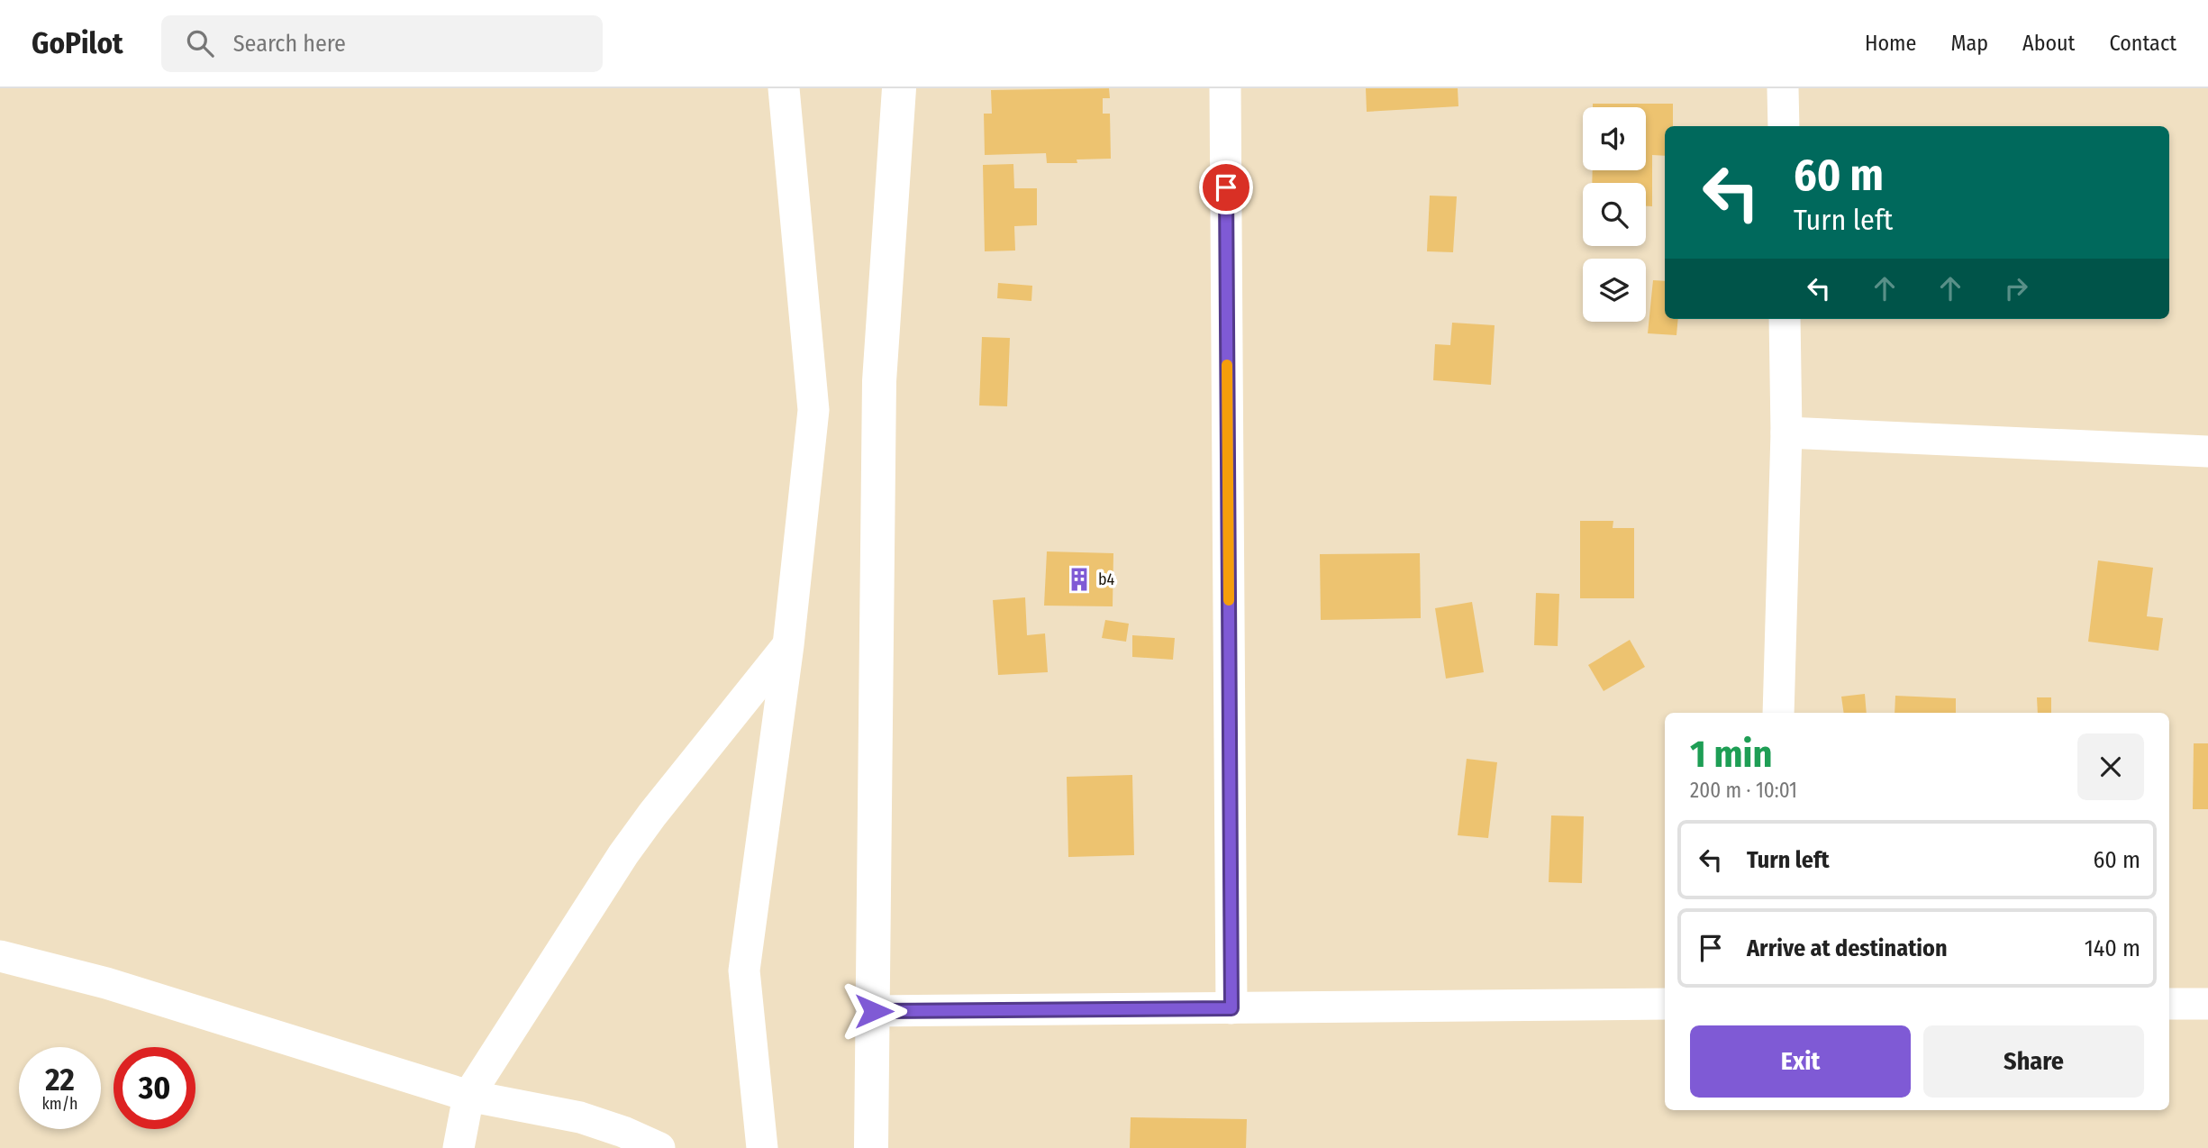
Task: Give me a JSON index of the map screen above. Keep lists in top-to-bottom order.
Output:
{
  "places": {
    "building": ["b4"]
  },
  "page": {
    "header": "GoPilot",
    "search": "Search here",
    "nav": [
      "Home",
      "Map",
      "About",
      "Contact"
    ],
    "turn": ["60 m", "Turn left"],
    "heading": ["1 min", "200 m · 10:01"],
    "list": [
      {
        "name": "Turn left",
        "value": "60 m"
      },
      {
        "name": "Arrive at destination",
        "value": "140 m"
      }
    ],
    "buttons": ["Exit", "Share"],
    "speed": "22 km/h",
    "limit": "30"
  }
}
